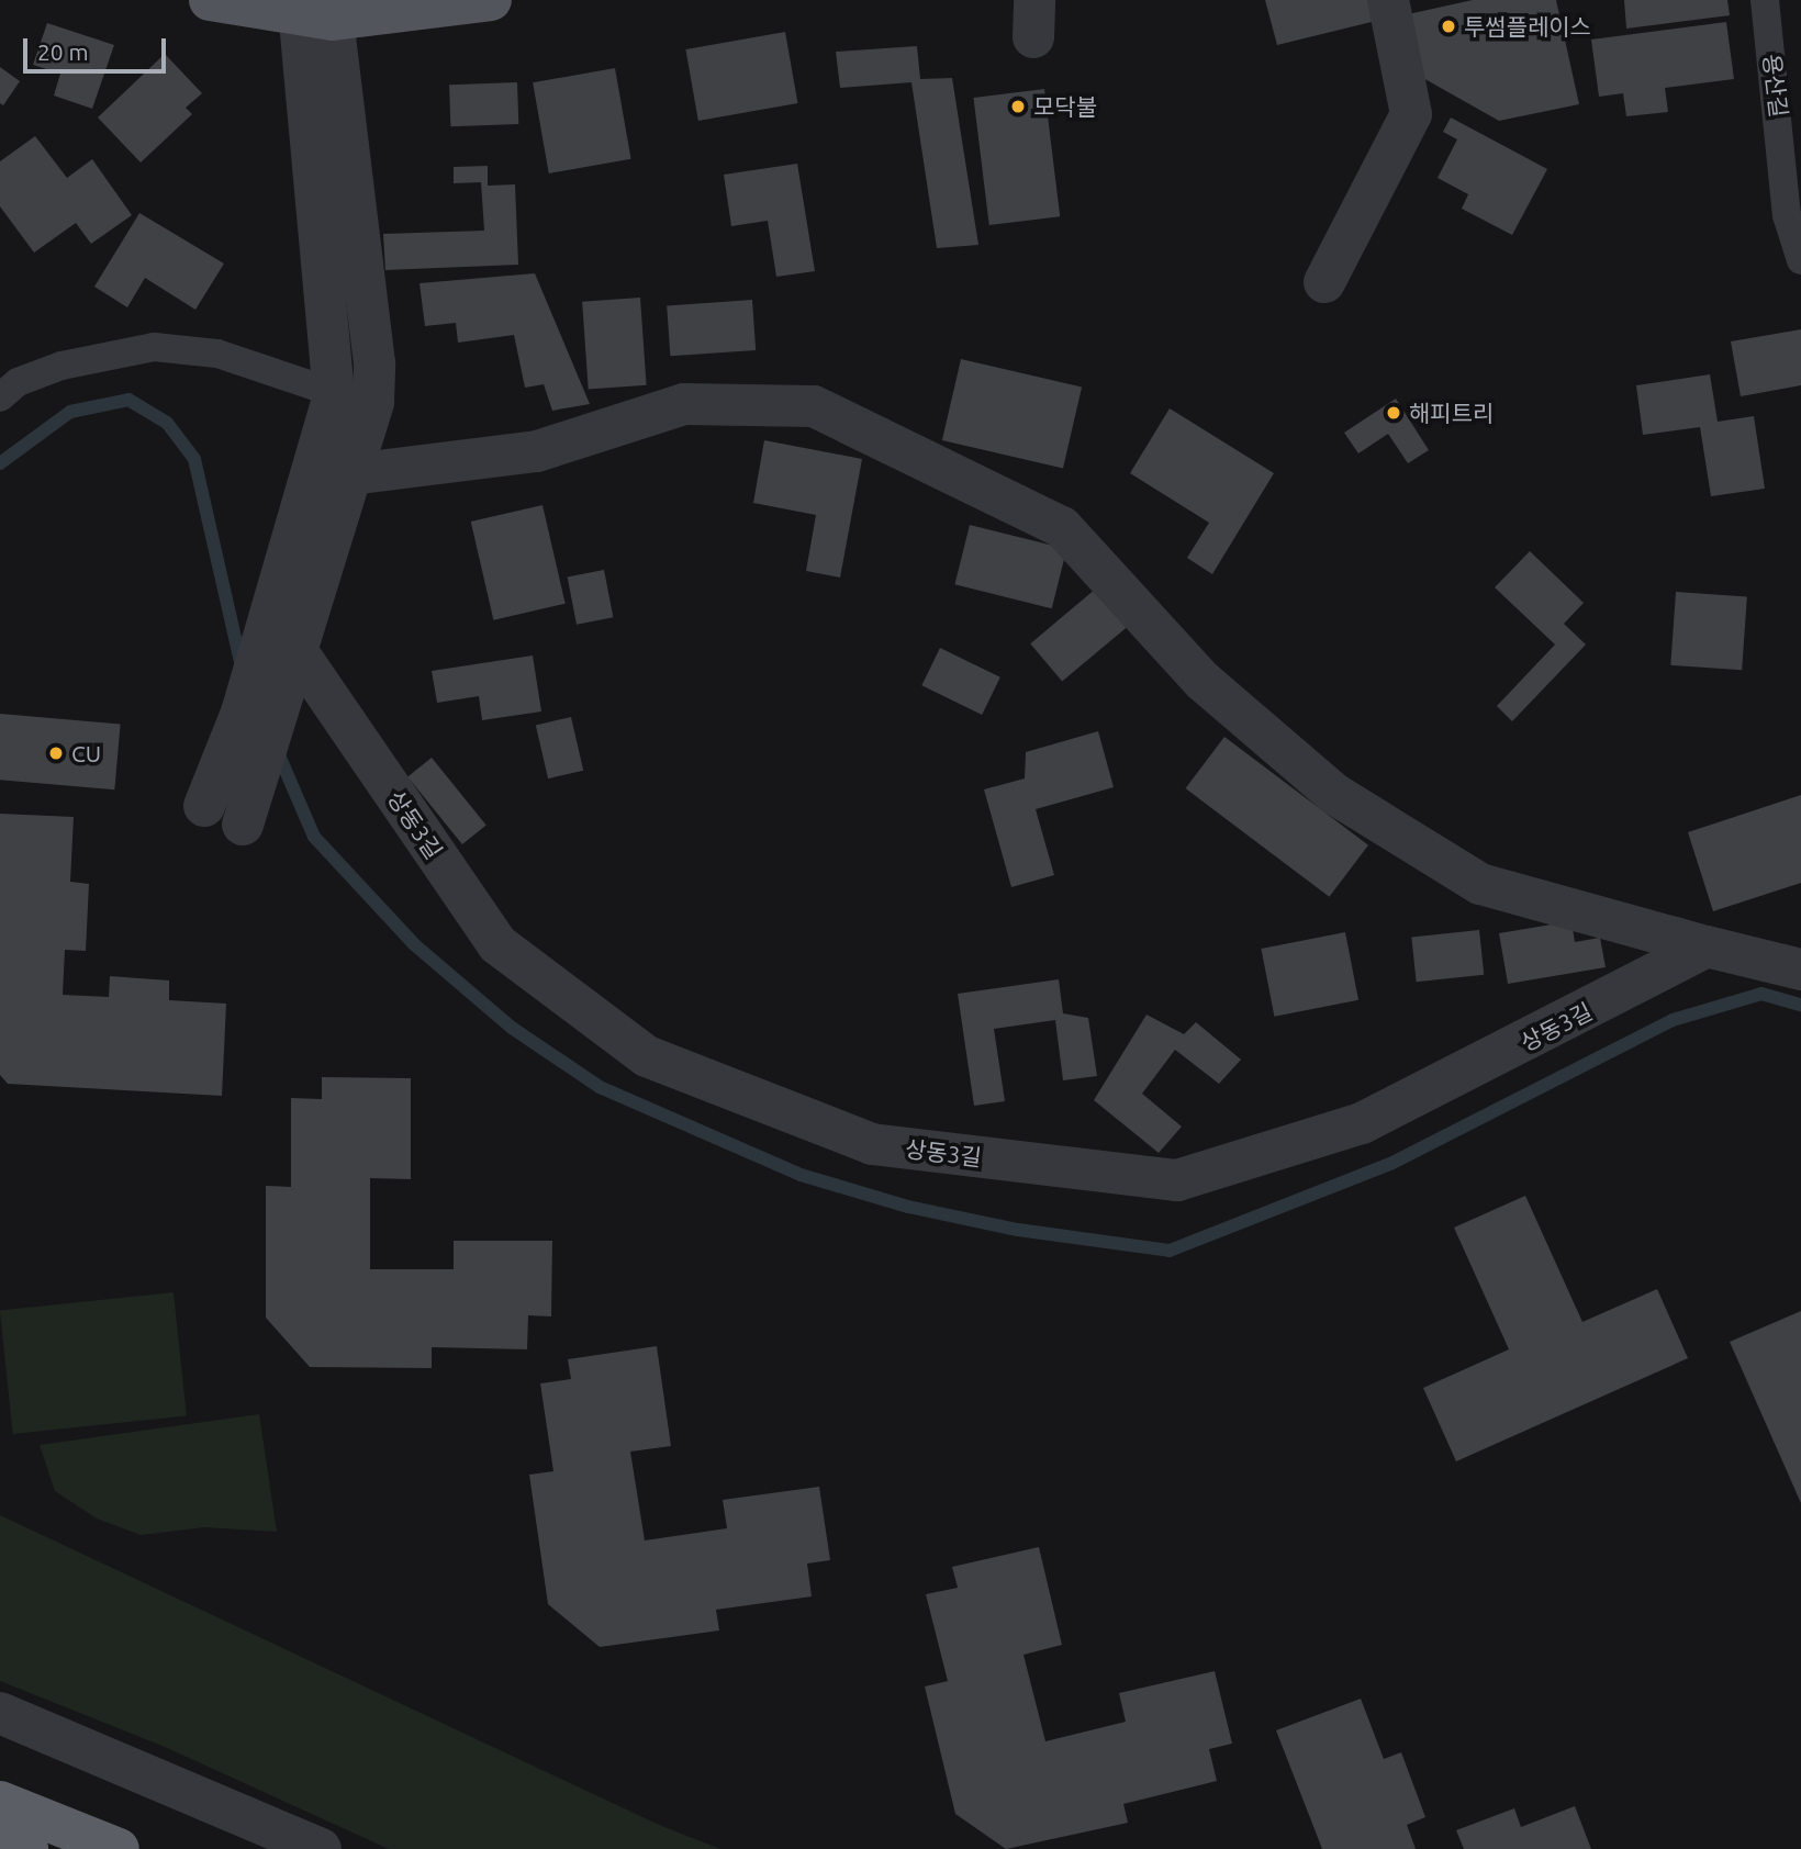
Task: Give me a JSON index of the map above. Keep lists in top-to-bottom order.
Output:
{
  "streets": {
    "street": ["상동3길"],
    "lane": ["용산길"]
  },
  "places": [
    "투썸플레이스",
    "모닥불",
    "해피트리",
    "CU"
  ],
  "scale_bar": "20 m"
}
